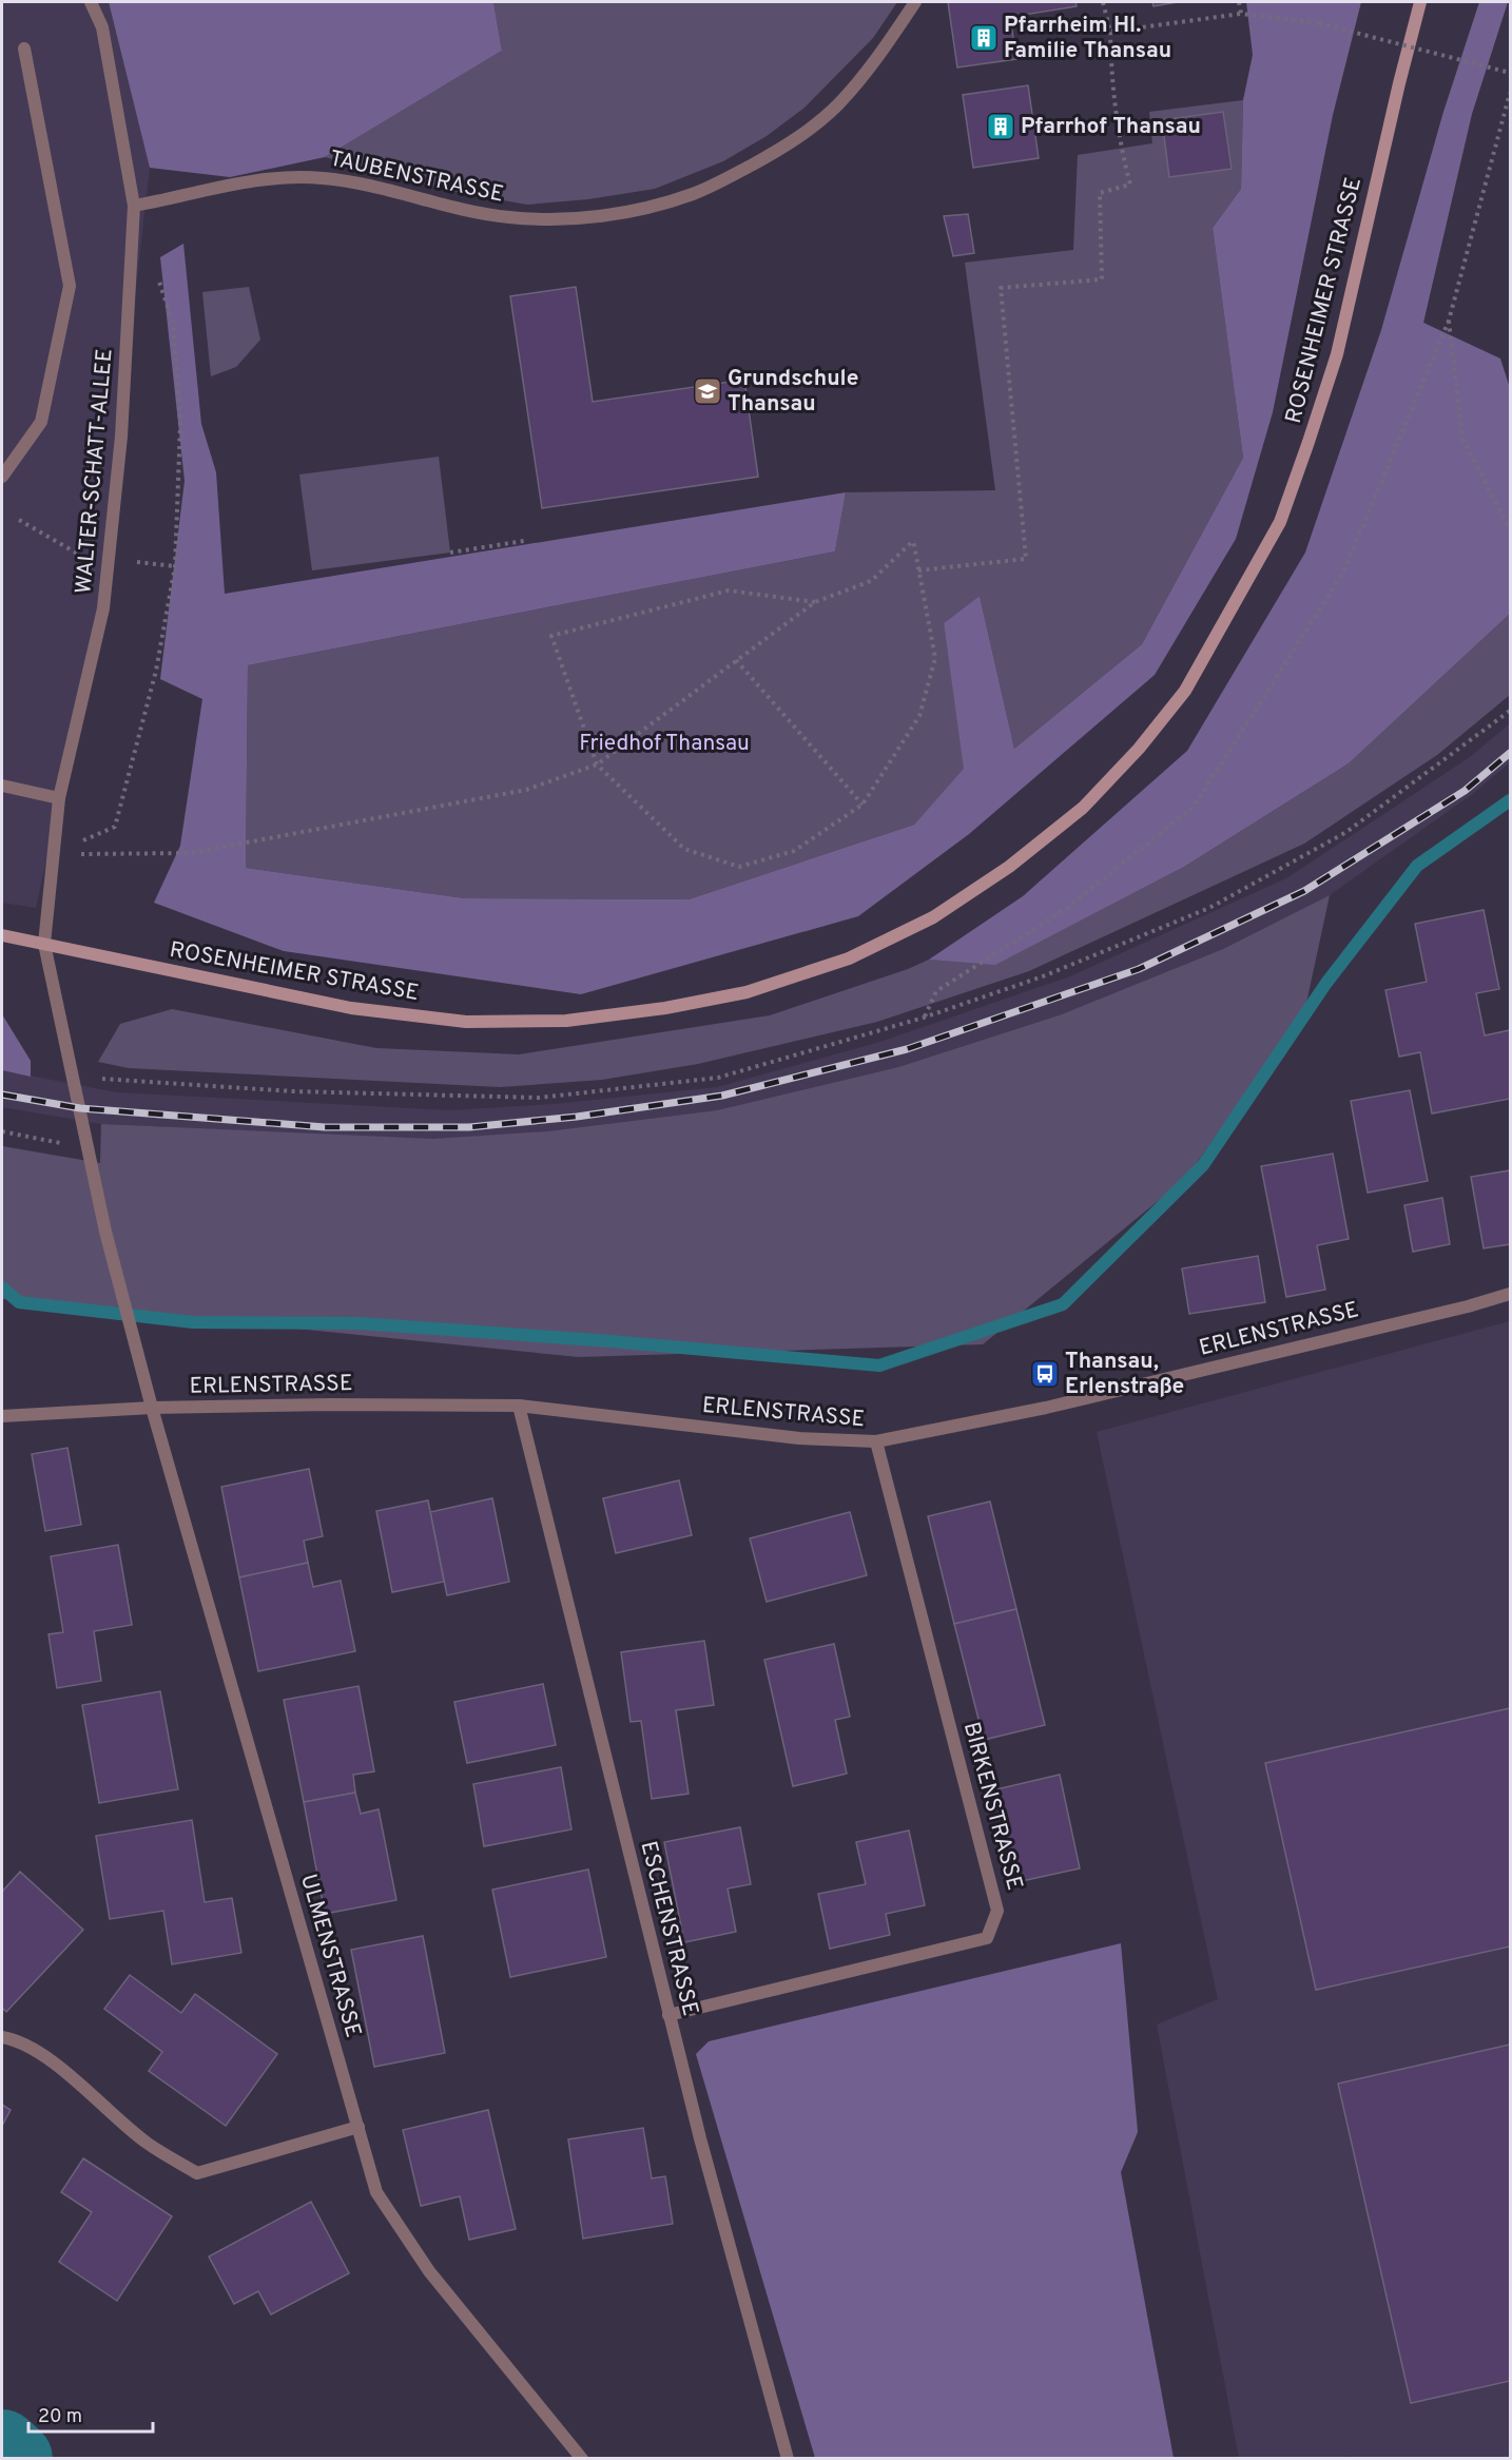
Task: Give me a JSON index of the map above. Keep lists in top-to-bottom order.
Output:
{
  "streets": {
    "main road": ["ROSENHEIMER STRASSE"],
    "street": [
      "TAUBENSTRASSE",
      "WALTER-SCHATT-ALLEE",
      "ERLENSTRASSE",
      "BIRKENSTRASSE",
      "ESCHENSTRASSE",
      "ULMENSTRASSE"
    ]
  },
  "crossings": [
    ["TAUBENSTRASSE", "WALTER-SCHATT-ALLEE"],
    ["ROSENHEIMER STRASSE", "WALTER-SCHATT-ALLEE"],
    ["ERLENSTRASSE", "BIRKENSTRASSE"],
    ["ERLENSTRASSE", "ESCHENSTRASSE"],
    ["ERLENSTRASSE", "ULMENSTRASSE"],
    ["BIRKENSTRASSE", "ESCHENSTRASSE"]
  ],
  "parks": ["Friedhof Thansau"],
  "places": {
    "building": ["Pfarrheim Hl. Familie Thansau", "Pfarrhof Thansau"],
    "school or university": ["Grundschule Thansau"],
    "bus stop": ["Thansau, Erlenstraße"]
  },
  "scale_bar": "20 m"
}
